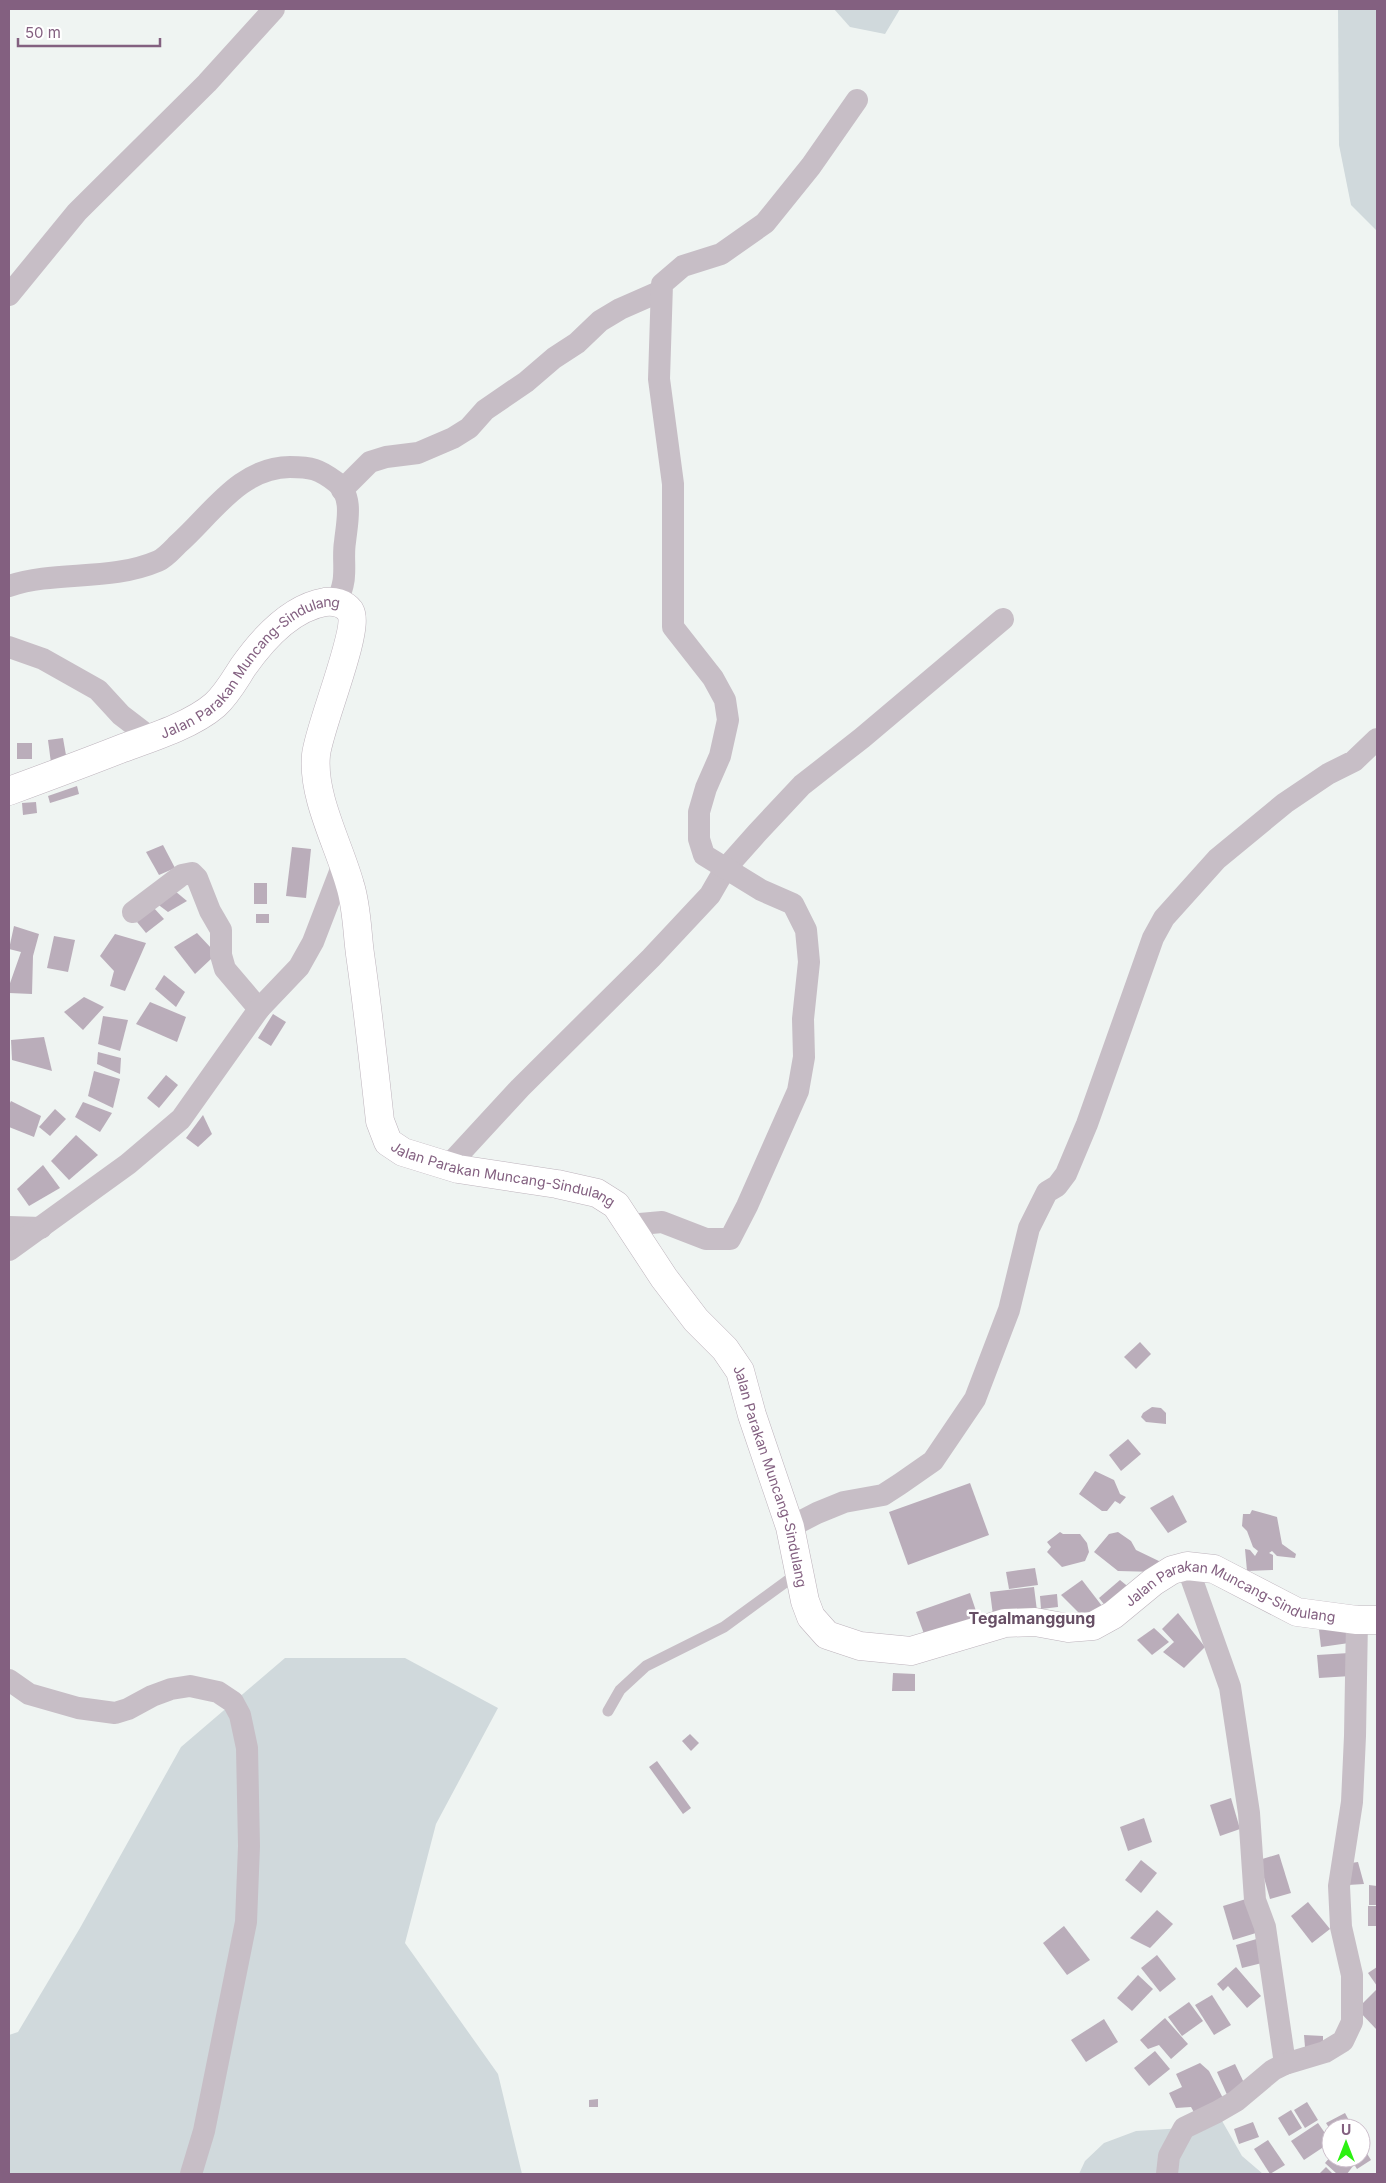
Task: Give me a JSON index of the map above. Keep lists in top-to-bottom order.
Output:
{
  "streets": {
    "street": ["Jalan Parakan Muncang-Sindulang"]
  },
  "districts": ["Tegalmanggung"],
  "scale_bar": "50 m",
  "north": "top"
}
